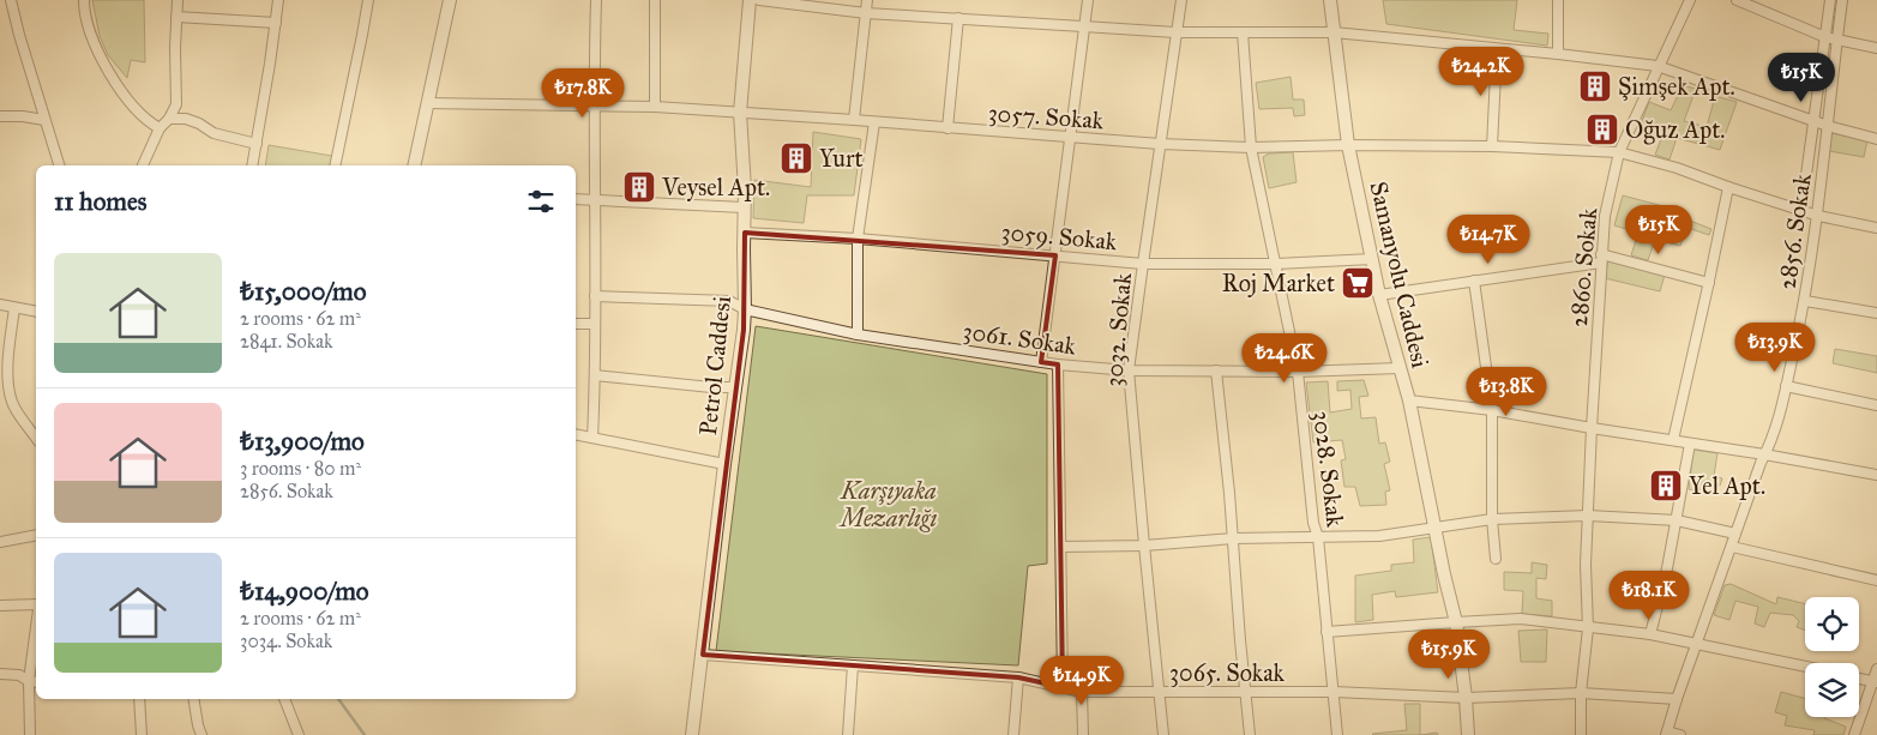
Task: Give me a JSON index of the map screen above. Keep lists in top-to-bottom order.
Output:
{
  "streets": {
    "street": [
      "3057. Sokak",
      "2856. Sokak",
      "3059. Sokak",
      "2860. Sokak",
      "Samanyolu Caddesi",
      "3032. Sokak",
      "3061. Sokak",
      "Petrol Caddesi",
      "3028. Sokak",
      "3065. Sokak"
    ]
  },
  "crossings": [
    ["3057. Sokak", "2856. Sokak"],
    ["3057. Sokak", "2860. Sokak"],
    ["3057. Sokak", "Samanyolu Caddesi"],
    ["3057. Sokak", "3032. Sokak"],
    ["3057. Sokak", "Petrol Caddesi"],
    ["3057. Sokak", "3028. Sokak"],
    ["2856. Sokak", "3065. Sokak"],
    ["3059. Sokak", "Samanyolu Caddesi"],
    ["3059. Sokak", "3032. Sokak"],
    ["3059. Sokak", "Petrol Caddesi"],
    ["3059. Sokak", "3028. Sokak"],
    ["2860. Sokak", "3065. Sokak"],
    ["Samanyolu Caddesi", "3061. Sokak"],
    ["Samanyolu Caddesi", "3065. Sokak"],
    ["3032. Sokak", "3061. Sokak"],
    ["3032. Sokak", "3065. Sokak"],
    ["3061. Sokak", "Petrol Caddesi"],
    ["3061. Sokak", "3028. Sokak"],
    ["Petrol Caddesi", "3065. Sokak"],
    ["3028. Sokak", "3065. Sokak"]
  ],
  "parks": ["Karşıyaka Mezarlığı"],
  "places": {
    "building": [
      "Şimşek Apt.",
      "Oğuz Apt.",
      "Yurt",
      "Veysel Apt.",
      "Yel Apt."
    ],
    "supermarket": ["Roj Market"]
  },
  "page": {
    "price": [
      "₺24.2K",
      "₺15K",
      "₺17.8K",
      "₺15K",
      "₺14.7K",
      "₺13.9K",
      "₺24.6K",
      "₺13.8K",
      "₺18.1K",
      "₺15.9K",
      "₺14.9K"
    ],
    "heading": "11 homes",
    "list": [
      {
        "name": "₺15,000/mo",
        "note": "2 rooms · 62 m² · 2841. Sokak"
      },
      {
        "name": "₺13,900/mo",
        "note": "3 rooms · 80 m² · 2856. Sokak"
      },
      {
        "name": "₺14,900/mo",
        "note": "2 rooms · 62 m² · 3034. Sokak"
      }
    ]
  }
}
